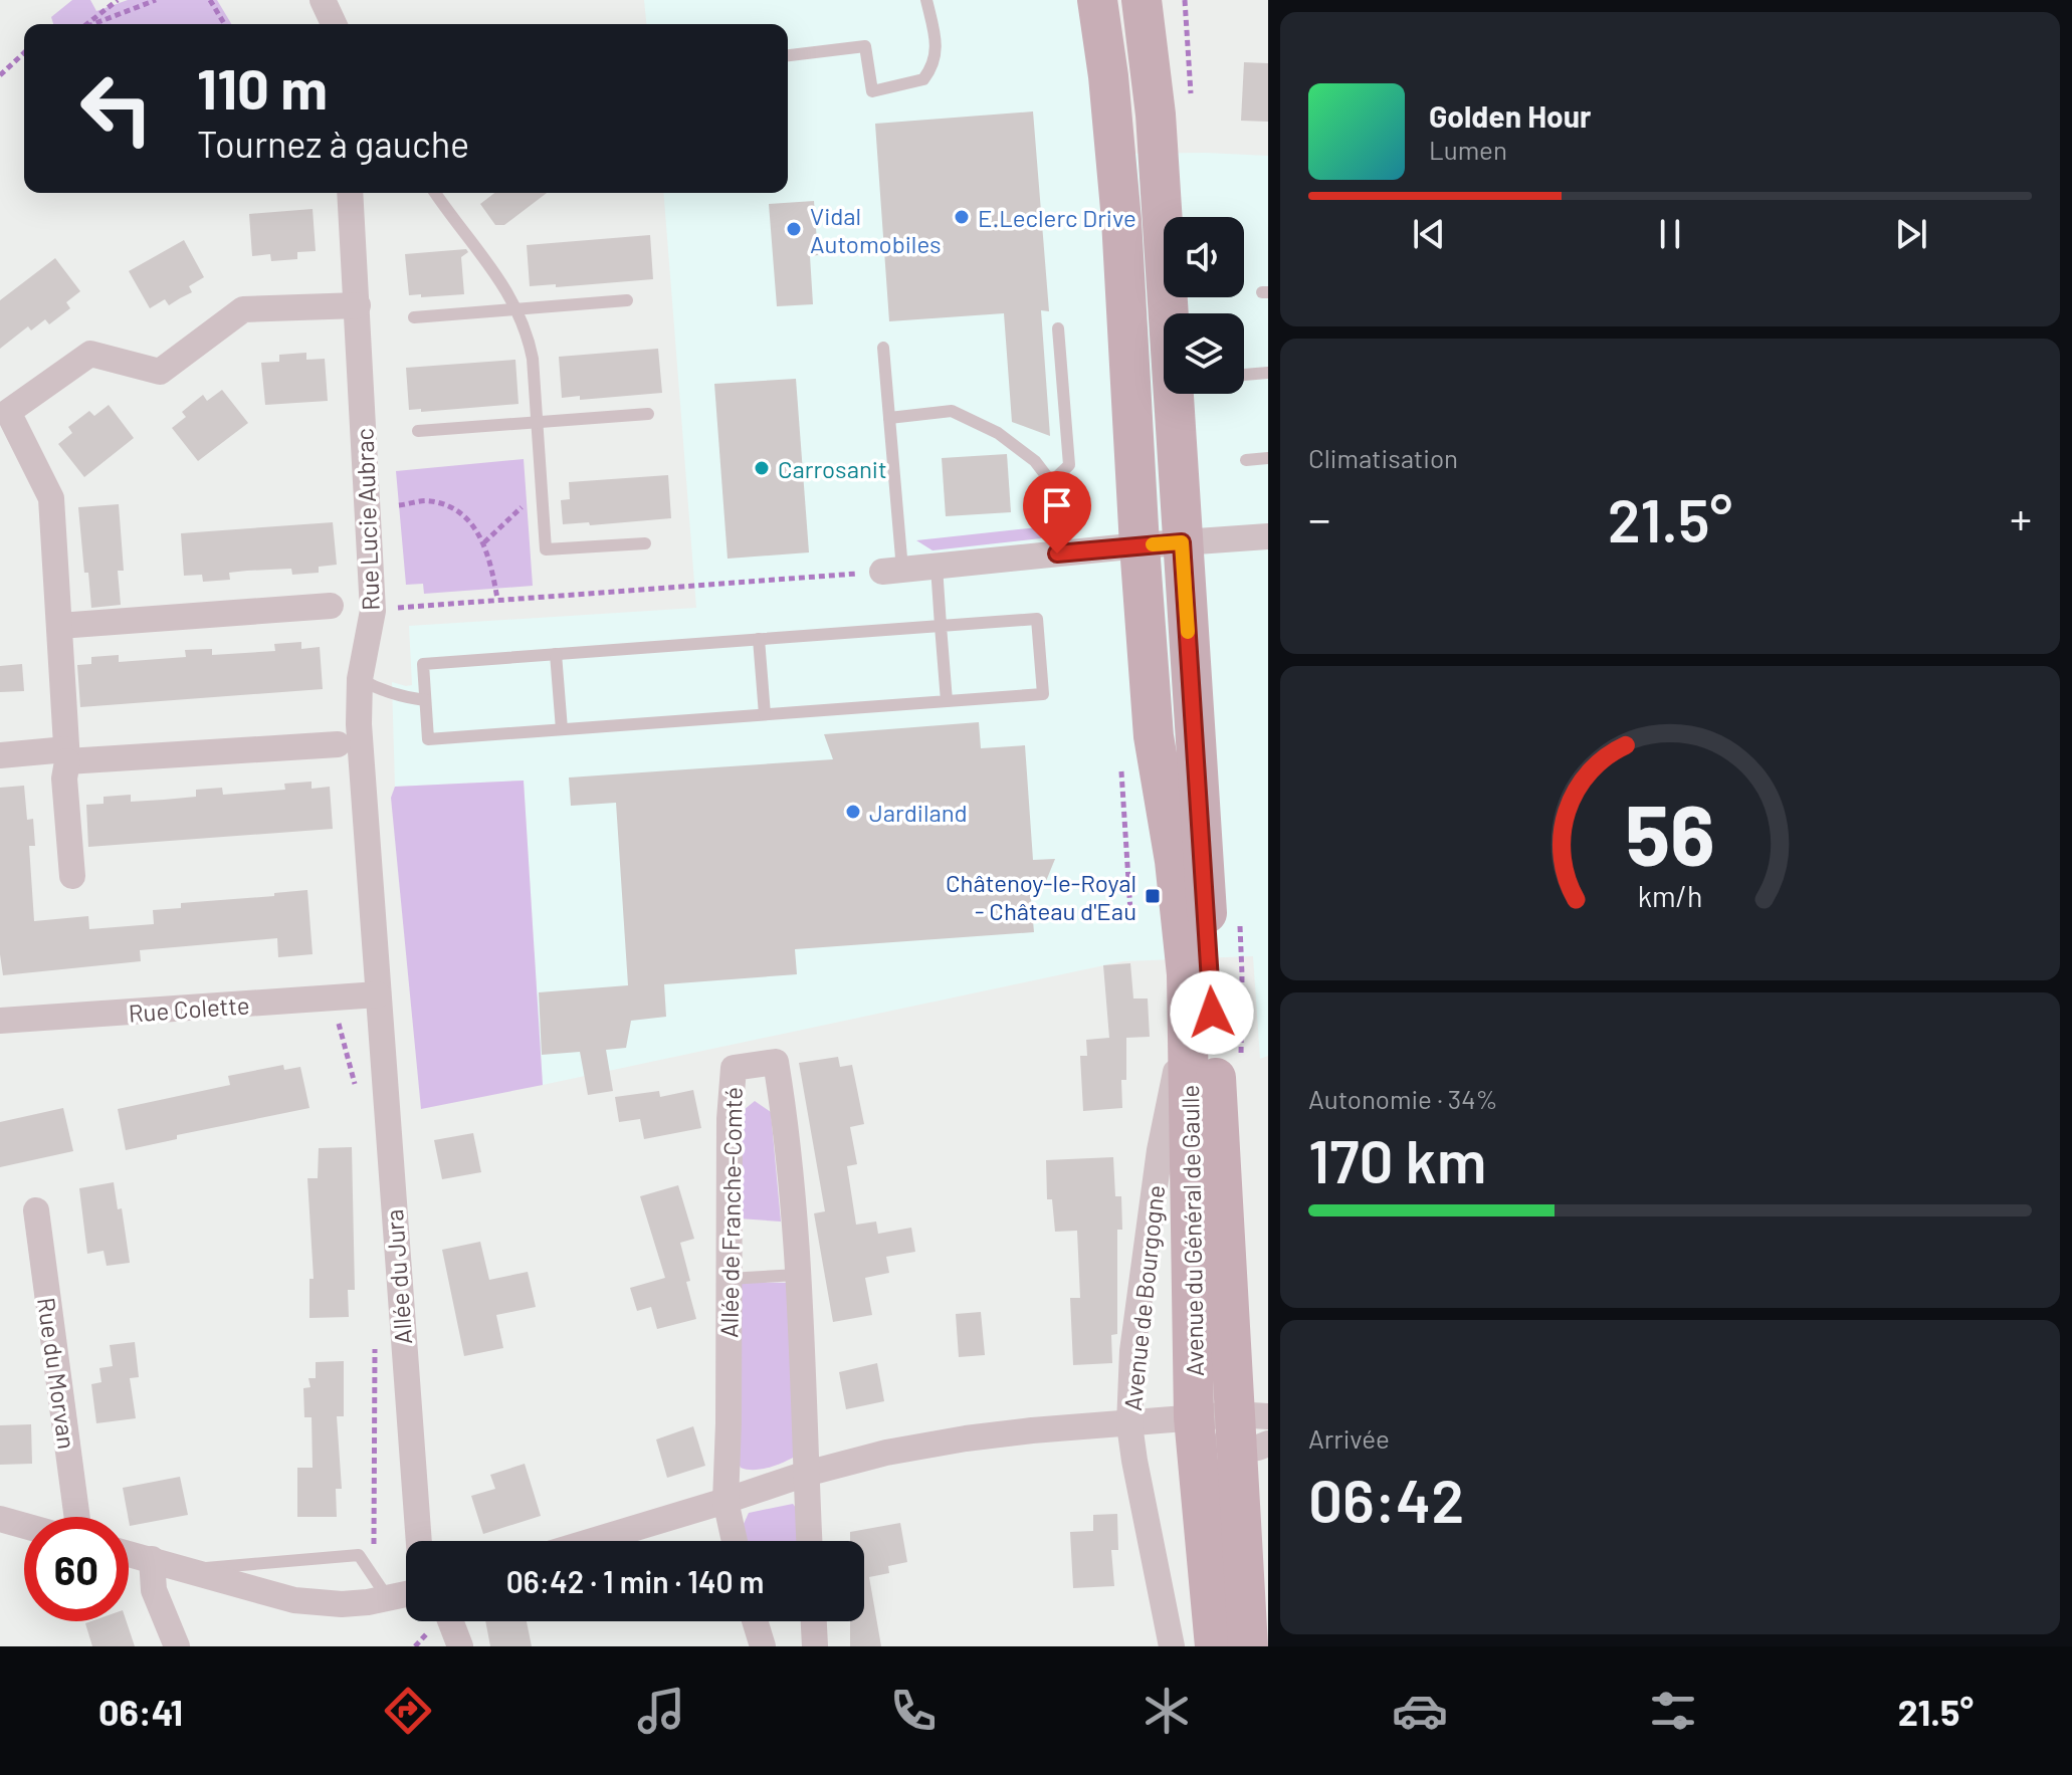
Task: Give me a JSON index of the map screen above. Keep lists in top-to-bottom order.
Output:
{
  "streets": {
    "main road": ["Avenue du Général de Gaulle"],
    "street": [
      "Rue Lucie Aubrac",
      "Rue Colette",
      "Allée de Franche-Comté",
      "Allée du Jura",
      "Avenue de Bourgogne",
      "Rue du Morvan"
    ]
  },
  "crossings": [
    ["Rue Lucie Aubrac", "Rue Colette"],
    ["Rue Lucie Aubrac", "Allée du Jura"],
    ["Rue Colette", "Allée du Jura"],
    ["Avenue du Général de Gaulle", "Avenue de Bourgogne"]
  ],
  "places": {
    "other": [
      "E.Leclerc Drive",
      "Vidal Automobiles",
      "Carrosanit",
      "Jardiland"
    ],
    "transit": ["Châtenoy-le-Royal - Château d'Eau"]
  },
  "page": {
    "turn": ["110 m", "Tournez à gauche"],
    "song": ["Golden Hour", "Lumen"],
    "tile": [
      "Climatisation",
      ["Autonomie · 34%", "170 km"],
      ["Arrivée", "06:42"]
    ],
    "heat": ["−", "21.5°", "+"],
    "limit": "60",
    "trip": "06:42 · 1 min · 140 m",
    "tabs": ["06:41", "21.5°"],
    "gauge": ["56", "km/h"]
  }
}
